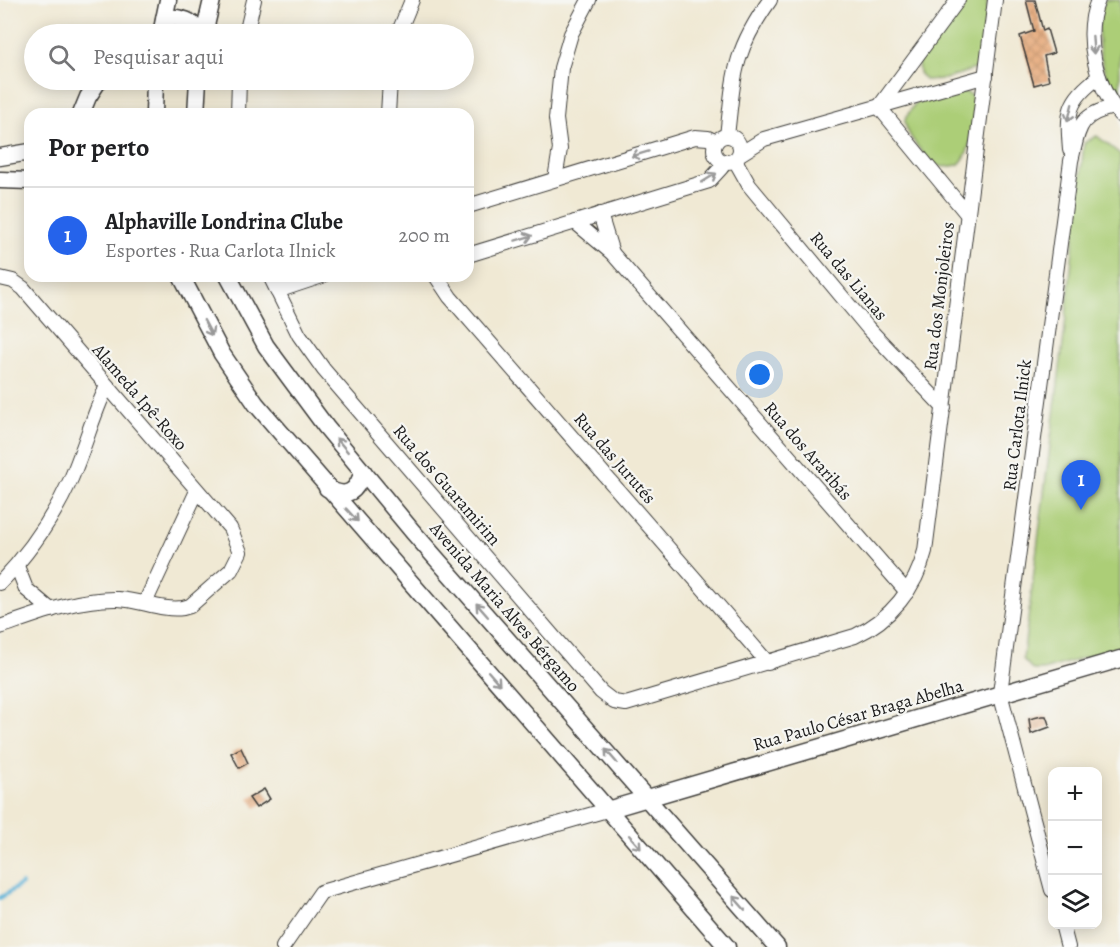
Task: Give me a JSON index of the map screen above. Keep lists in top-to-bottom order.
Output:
{
  "streets": {
    "street": [
      "Rua das Lianas",
      "Rua dos Monjoleiros",
      "Alameda Ipê-Roxo",
      "Rua Carlota Ilnick",
      "Rua dos Araribás",
      "Rua das Jurutés",
      "Rua dos Guaramirim",
      "Avenida Maria Alves Bérgamo",
      "Rua Paulo César Braga Abelha"
    ]
  },
  "crossings": [
    ["Rua das Lianas", "Rua dos Monjoleiros"],
    ["Rua dos Monjoleiros", "Rua dos Araribás"],
    ["Rua dos Monjoleiros", "Rua das Jurutés"],
    ["Rua dos Monjoleiros", "Rua dos Guaramirim"],
    ["Rua Carlota Ilnick", "Rua Paulo César Braga Abelha"],
    ["Avenida Maria Alves Bérgamo", "Rua Paulo César Braga Abelha"]
  ],
  "page": {
    "search": "Pesquisar aqui",
    "heading": "Por perto",
    "list": [
      {
        "mark": "1",
        "name": "Alphaville Londrina Clube",
        "note": "Esportes · Rua Carlota Ilnick",
        "value": "200 m"
      }
    ],
    "pins": "1",
    "map_buttons": ["+", "−"]
  }
}
